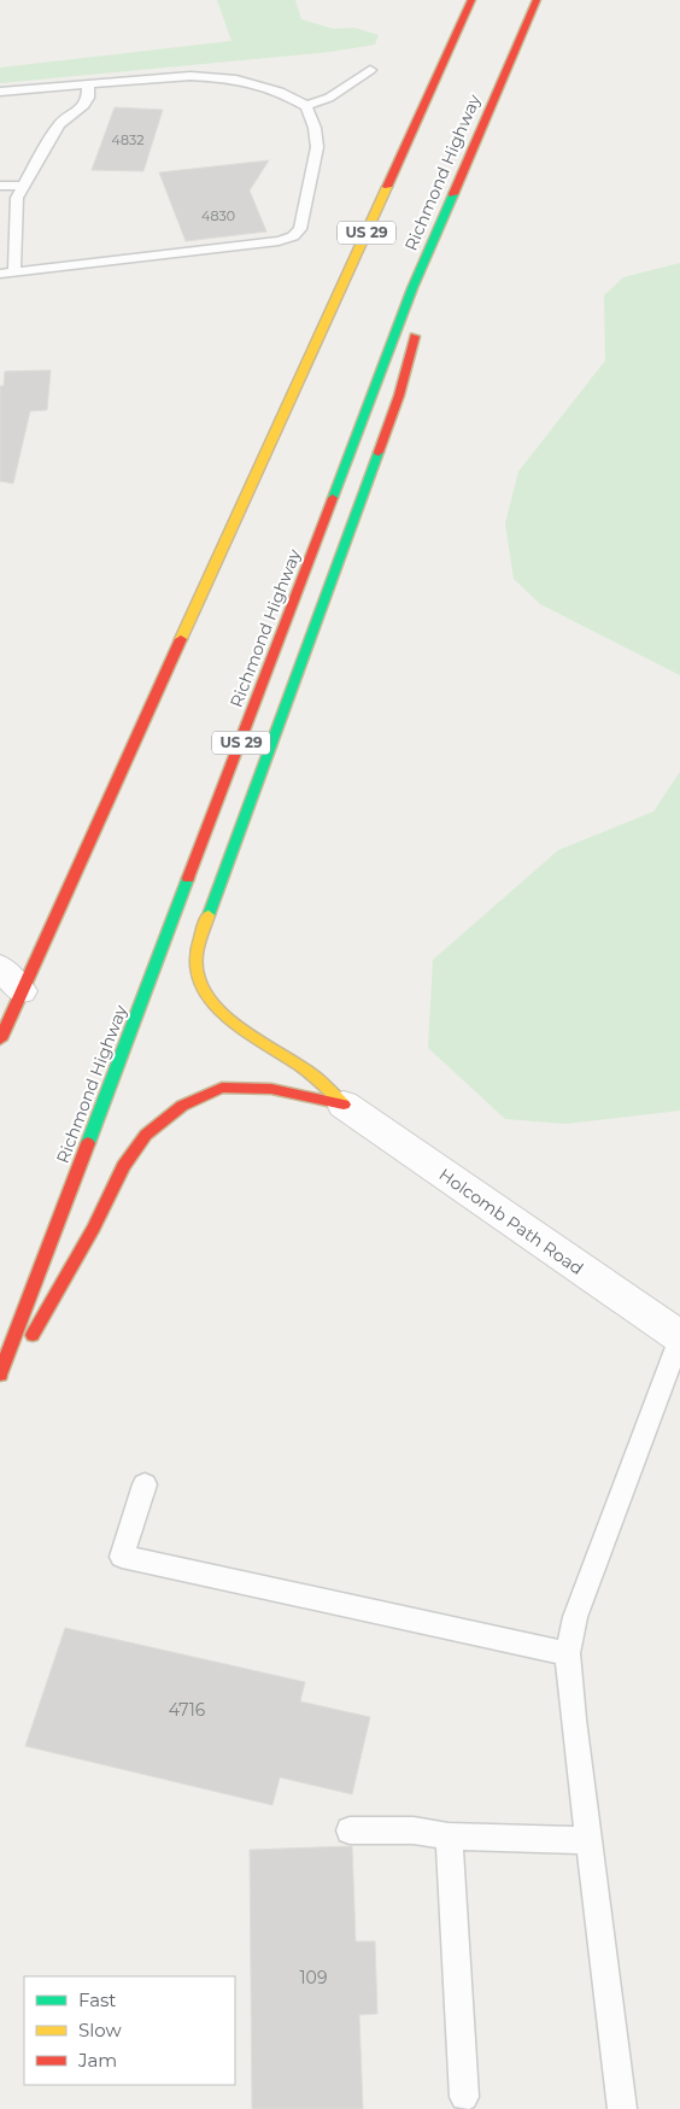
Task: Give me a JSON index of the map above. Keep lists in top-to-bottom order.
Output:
{
  "streets": {
    "highway": ["Richmond Highway", "US 29"],
    "street": ["Holcomb Path Road"]
  },
  "house_numbers": [
    "4832",
    "4830",
    "4716",
    "109"
  ],
  "legend": ["Fast", "Slow", "Jam"]
}
